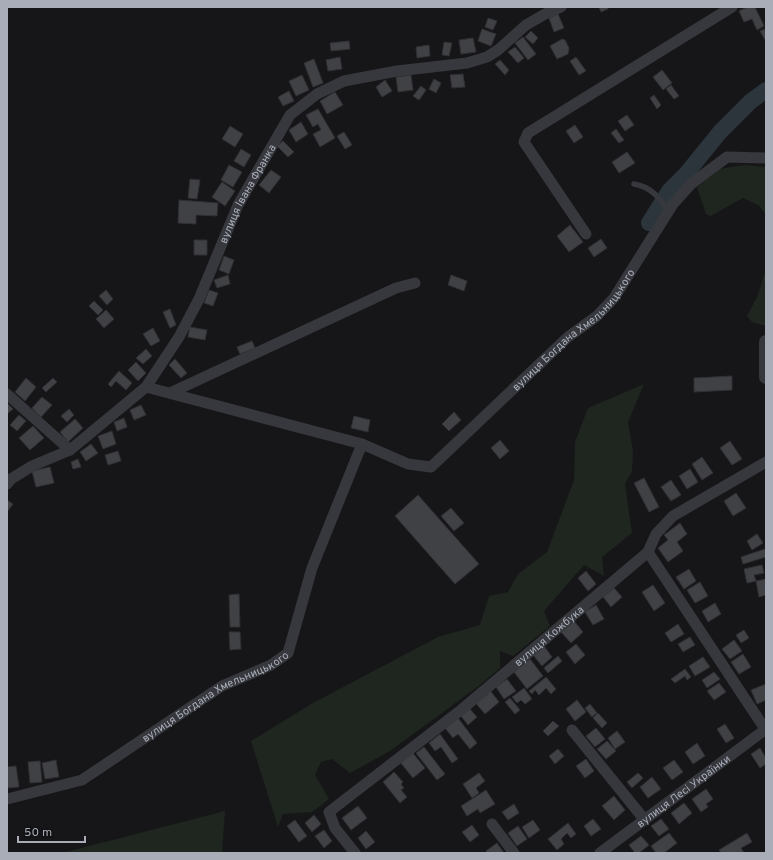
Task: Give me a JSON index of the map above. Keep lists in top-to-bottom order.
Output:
{
  "streets": {
    "street": [
      "вулиця Івана Франка",
      "вулиця Богдана Хмельницького",
      "вулиця Кожбука",
      "вулиця Лесі Українки"
    ]
  },
  "crossings": [
    ["вулиця Івана Франка", "вулиця Богдана Хмельницького"]
  ],
  "scale_bar": "50 m"
}
